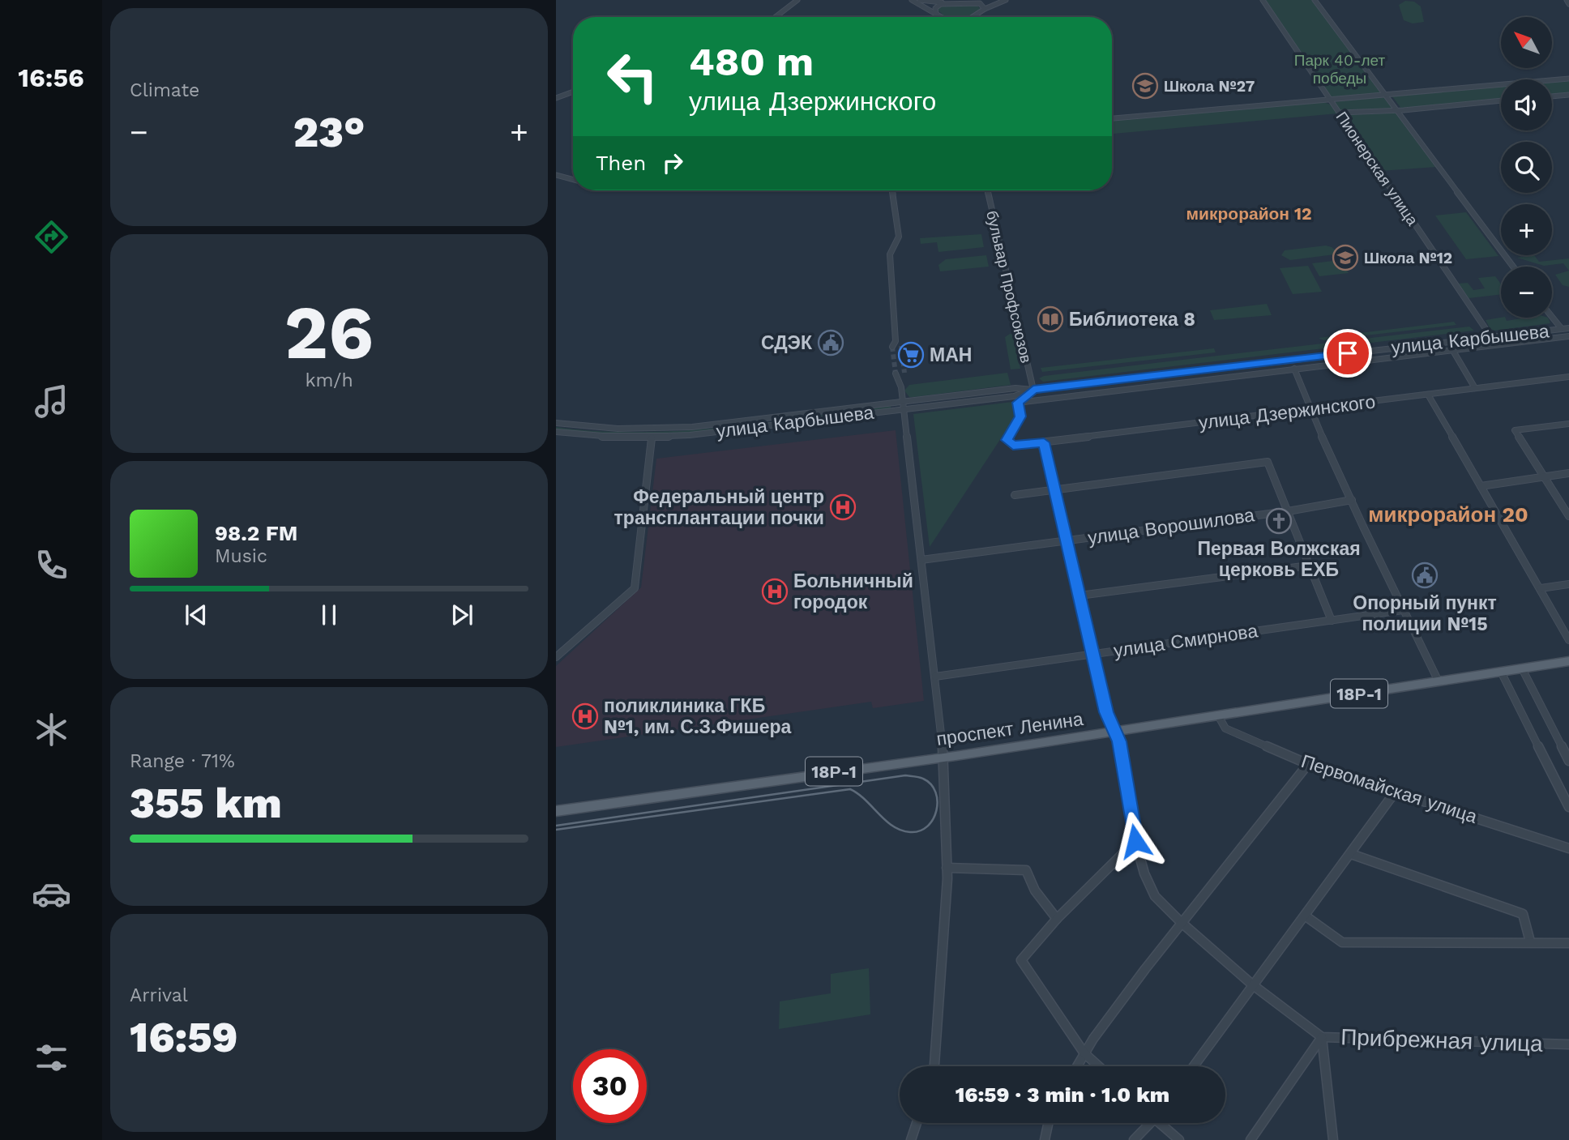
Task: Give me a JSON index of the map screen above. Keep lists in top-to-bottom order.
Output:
{
  "streets": {
    "main road": ["18Р-1", "проспект Ленина"],
    "street": [
      "Пионерская улица",
      "бульвар Профсоюзов",
      "улица Карбышева",
      "улица Дзержинского",
      "улица Ворошилова",
      "улица Смирнова",
      "Первомайская улица",
      "Прибрежная улица"
    ]
  },
  "crossings": [
    ["Пионерская улица", "улица Карбышева"],
    ["бульвар Профсоюзов", "улица Карбышева"],
    ["улица Дзержинского", "Прибрежная улица"],
    ["улица Ворошилова", "Прибрежная улица"],
    ["улица Смирнова", "Прибрежная улица"],
    ["проспект Ленина", "Первомайская улица"],
    ["проспект Ленина", "Прибрежная улица"]
  ],
  "districts": ["микрорайон 12", "микрорайон 20"],
  "parks": ["Парк 40-лет победы"],
  "places": {
    "school or university": ["Школа №27", "Школа №12"],
    "library": ["Библиотека 8"],
    "public building": ["СДЭК", "Опорный пункт полиции №15"],
    "supermarket": ["МАН"],
    "hospital": ["Федеральный центр трансплантации почки", "Больничный городок", "поликлиника ГКБ №1, им. С.З.Фишера"],
    "church": ["Первая Волжская церковь ЕХБ"]
  },
  "north": "top left",
  "page": {
    "tabs": "16:56",
    "tile": [
      "Climate",
      ["26", "km/h"],
      ["Range · 71%", "355 km"],
      ["Arrival", "16:59"]
    ],
    "map_buttons": ["+", "−"],
    "turn": ["480 m", "улица Дзержинского"],
    "heat": ["−", "23°", "+"],
    "then": "Then",
    "song": ["98.2 FM", "Music"],
    "limit": "30",
    "trip": "16:59 · 3 min · 1.0 km"
  }
}
